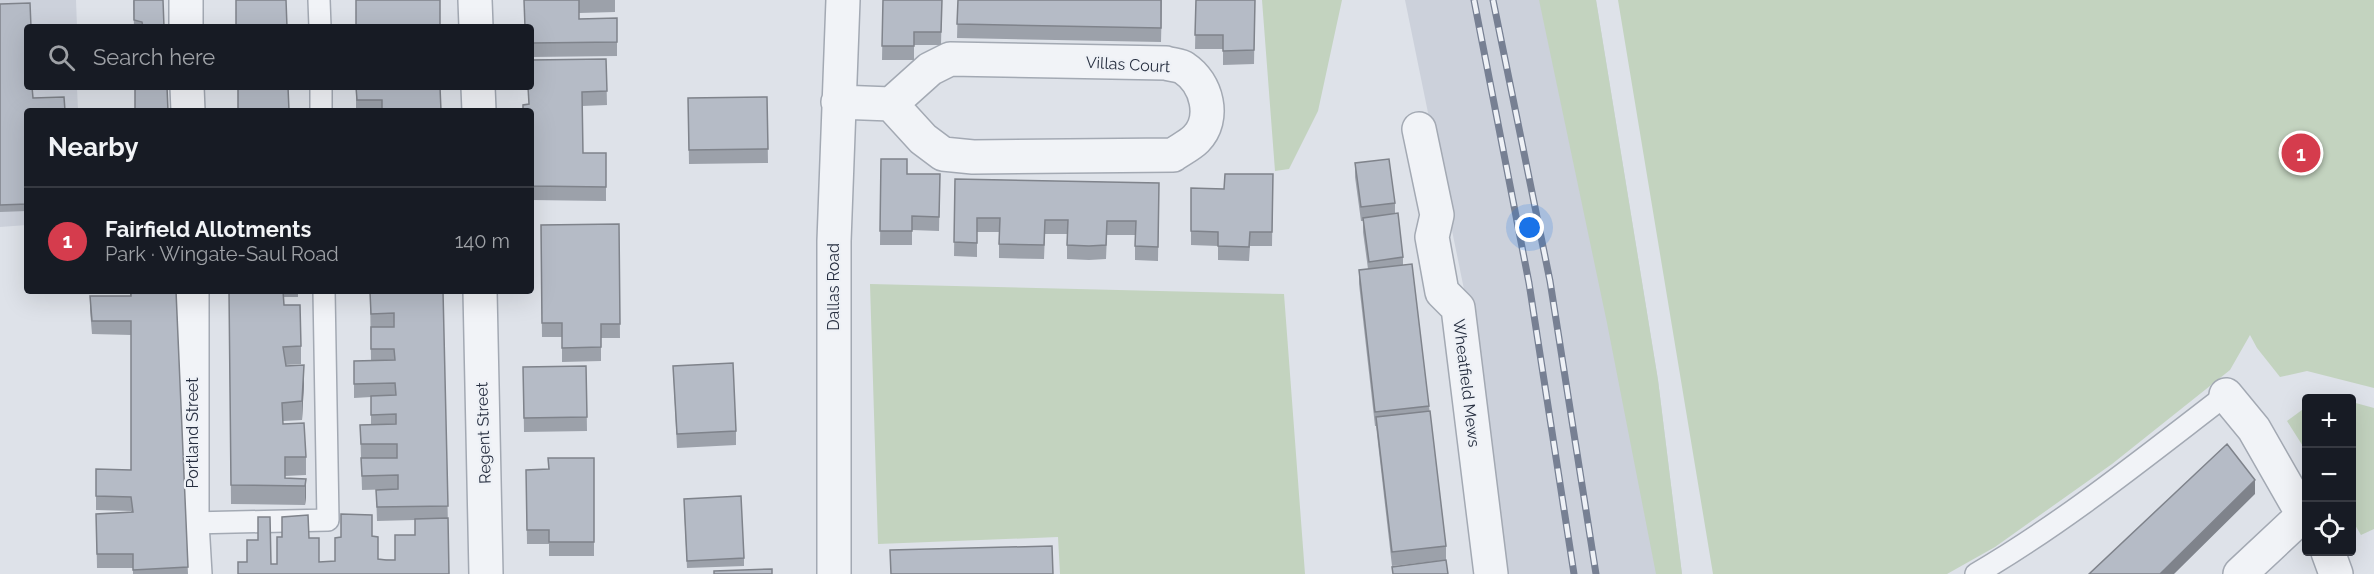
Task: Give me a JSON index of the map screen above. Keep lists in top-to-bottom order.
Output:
{
  "streets": {
    "street": [
      "Villas Court",
      "Dallas Road",
      "Wheatfield Mews",
      "Portland Street",
      "Regent Street"
    ]
  },
  "page": {
    "search": "Search here",
    "heading": "Nearby",
    "pins": "1",
    "list": [
      {
        "mark": "1",
        "name": "Fairfield Allotments",
        "note": "Park · Wingate-Saul Road",
        "value": "140 m"
      }
    ],
    "map_buttons": ["+", "−"]
  }
}
